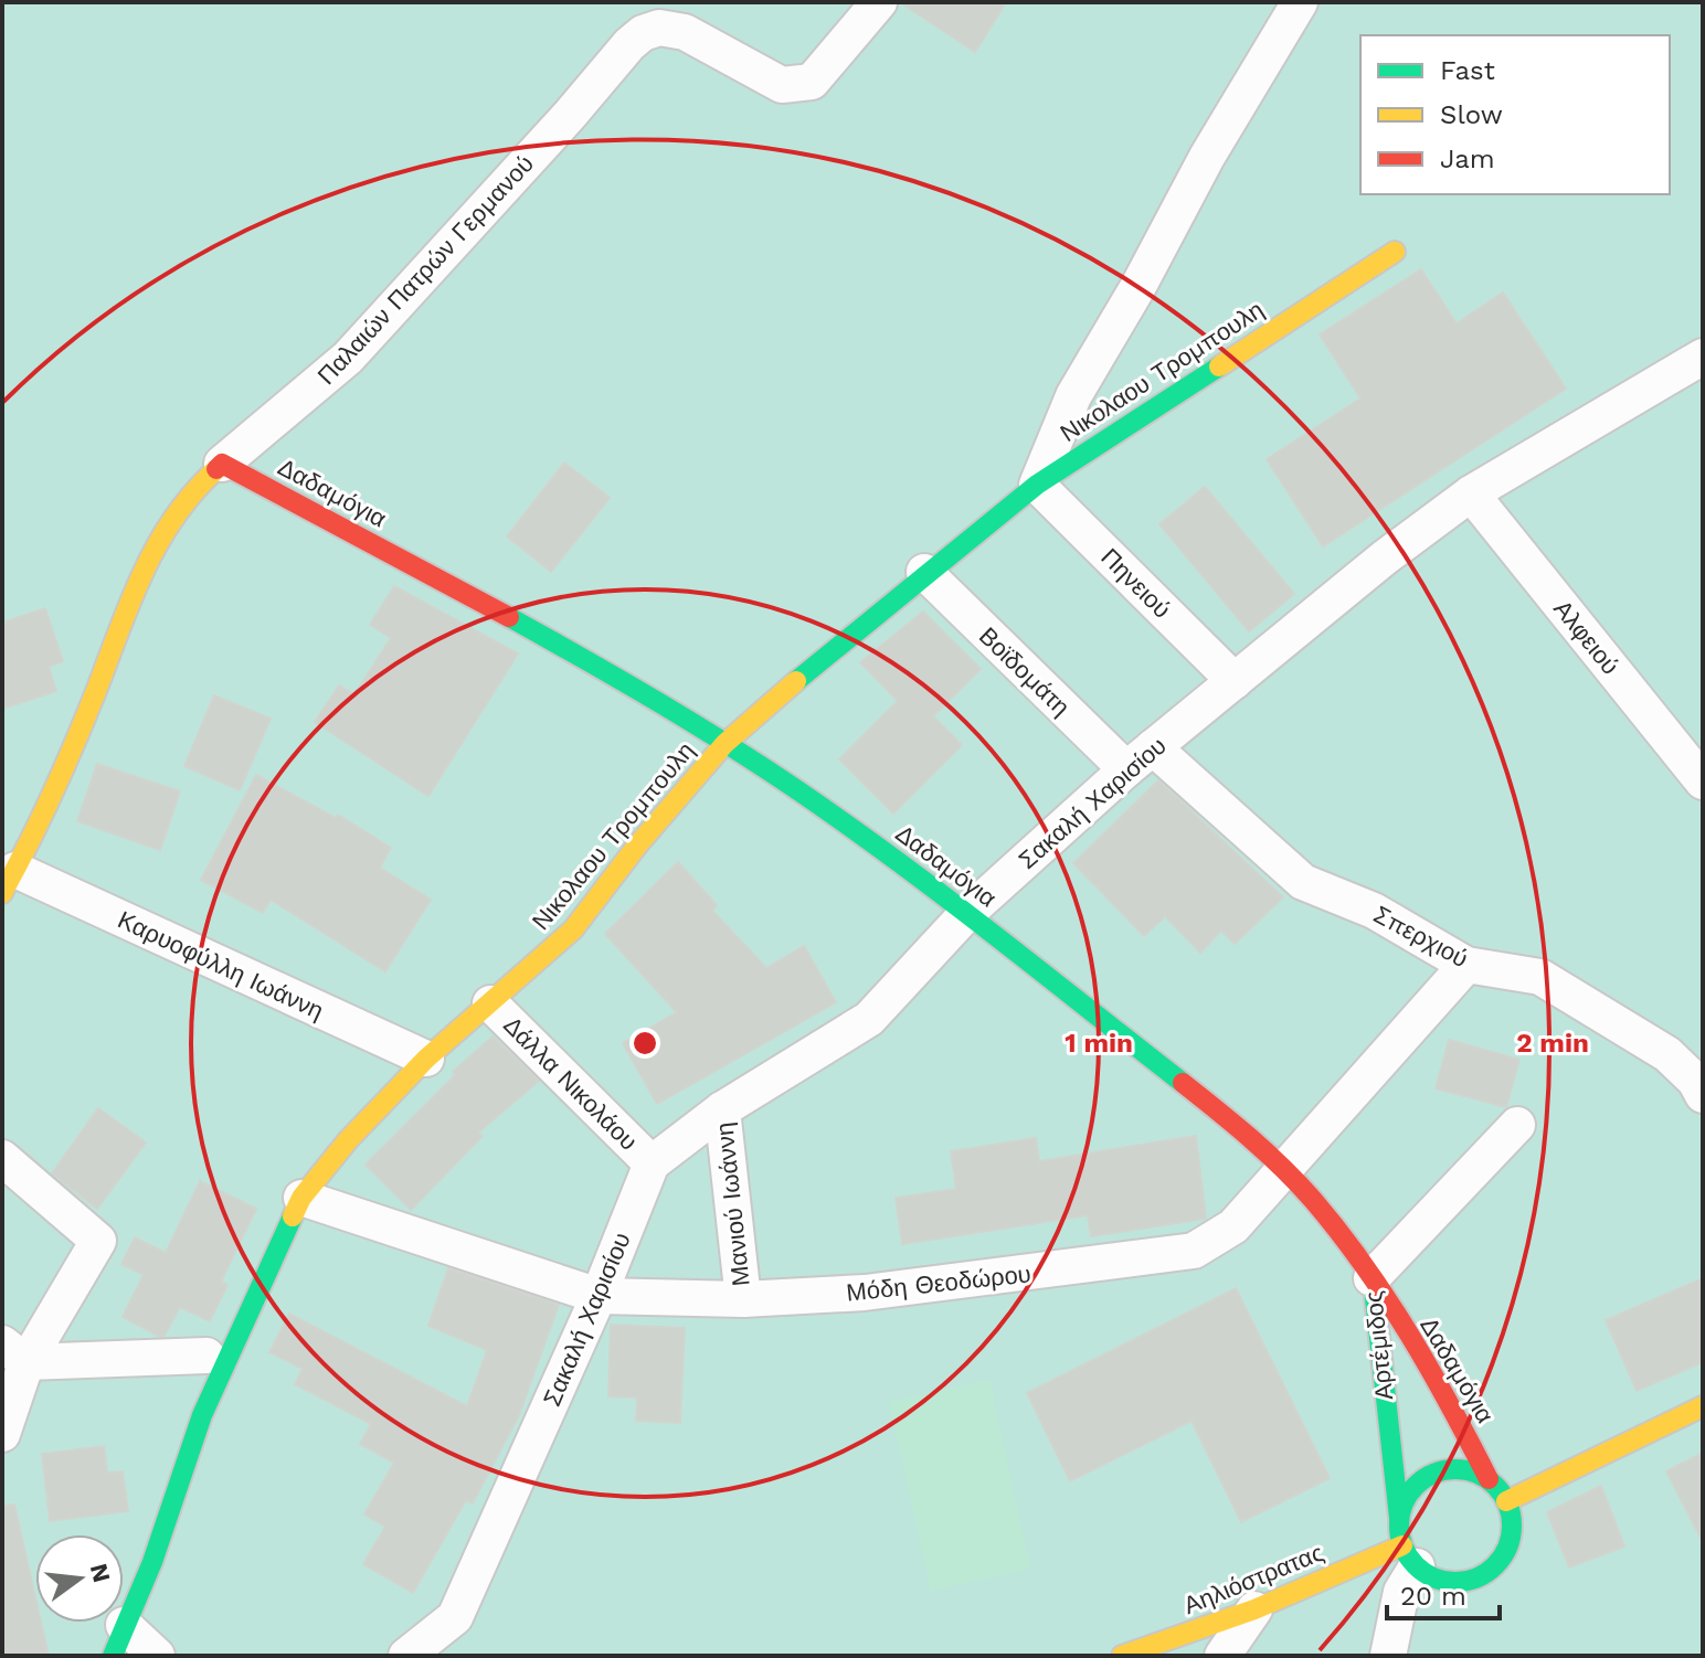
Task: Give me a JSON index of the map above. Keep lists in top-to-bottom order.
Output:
{
  "streets": {
    "street": [
      "Παλαιών Πατρών Γερμανού",
      "Νικολαου Τρομπουλη",
      "Δαδαμόγια",
      "Πηνειού",
      "Αλφειού",
      "Βοϊδομάτη",
      "Σακαλή Χαρισίου",
      "Σπερχιού",
      "Καρυοφύλλη Ιωάννη",
      "Δάλλα Νικολάου",
      "Μανιού Ιωάννη",
      "Μόδη Θεοδώρου",
      "Αρτέμιδος",
      "Αηλιόστρατας"
    ]
  },
  "crossings": [
    ["Παλαιών Πατρών Γερμανού", "Δαδαμόγια"],
    ["Παλαιών Πατρών Γερμανού", "Καρυοφύλλη Ιωάννη"],
    ["Νικολαου Τρομπουλη", "Δαδαμόγια"],
    ["Νικολαου Τρομπουλη", "Πηνειού"],
    ["Νικολαου Τρομπουλη", "Βοϊδομάτη"],
    ["Νικολαου Τρομπουλη", "Καρυοφύλλη Ιωάννη"],
    ["Νικολαου Τρομπουλη", "Δάλλα Νικολάου"],
    ["Νικολαου Τρομπουλη", "Μόδη Θεοδώρου"],
    ["Δαδαμόγια", "Σακαλή Χαρισίου"],
    ["Δαδαμόγια", "Μόδη Θεοδώρου"],
    ["Δαδαμόγια", "Αρτέμιδος"],
    ["Δαδαμόγια", "Αηλιόστρατας"],
    ["Πηνειού", "Σακαλή Χαρισίου"],
    ["Αλφειού", "Σακαλή Χαρισίου"],
    ["Βοϊδομάτη", "Σακαλή Χαρισίου"],
    ["Βοϊδομάτη", "Σπερχιού"],
    ["Σακαλή Χαρισίου", "Σπερχιού"],
    ["Σακαλή Χαρισίου", "Δάλλα Νικολάου"],
    ["Σακαλή Χαρισίου", "Μανιού Ιωάννη"],
    ["Σακαλή Χαρισίου", "Μόδη Θεοδώρου"],
    ["Σπερχιού", "Μόδη Θεοδώρου"],
    ["Μανιού Ιωάννη", "Μόδη Θεοδώρου"],
    ["Αρτέμιδος", "Αηλιόστρατας"]
  ],
  "legend": ["Fast", "Slow", "Jam"],
  "scale_bar": "20 m",
  "north": "right",
  "rings": ["1 min", "2 min"]
}
